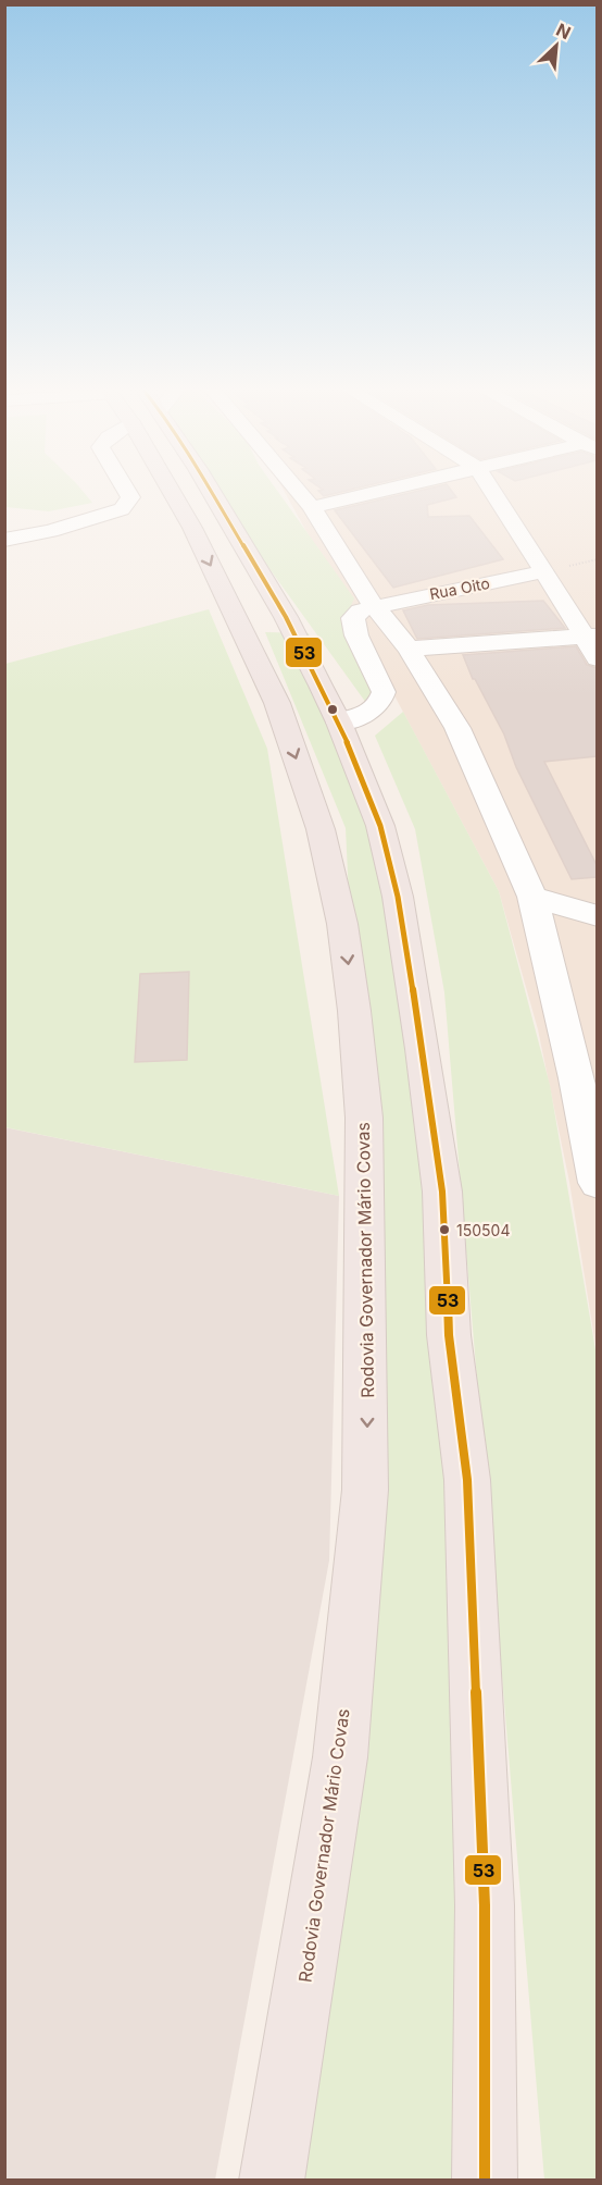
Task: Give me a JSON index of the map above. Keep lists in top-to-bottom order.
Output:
{
  "streets": {
    "highway": ["Rodovia Governador Mário Covas"],
    "street": ["Rua Oito"]
  },
  "places": ["150504"],
  "lines": ["transit line 53"],
  "north": "top right"
}
